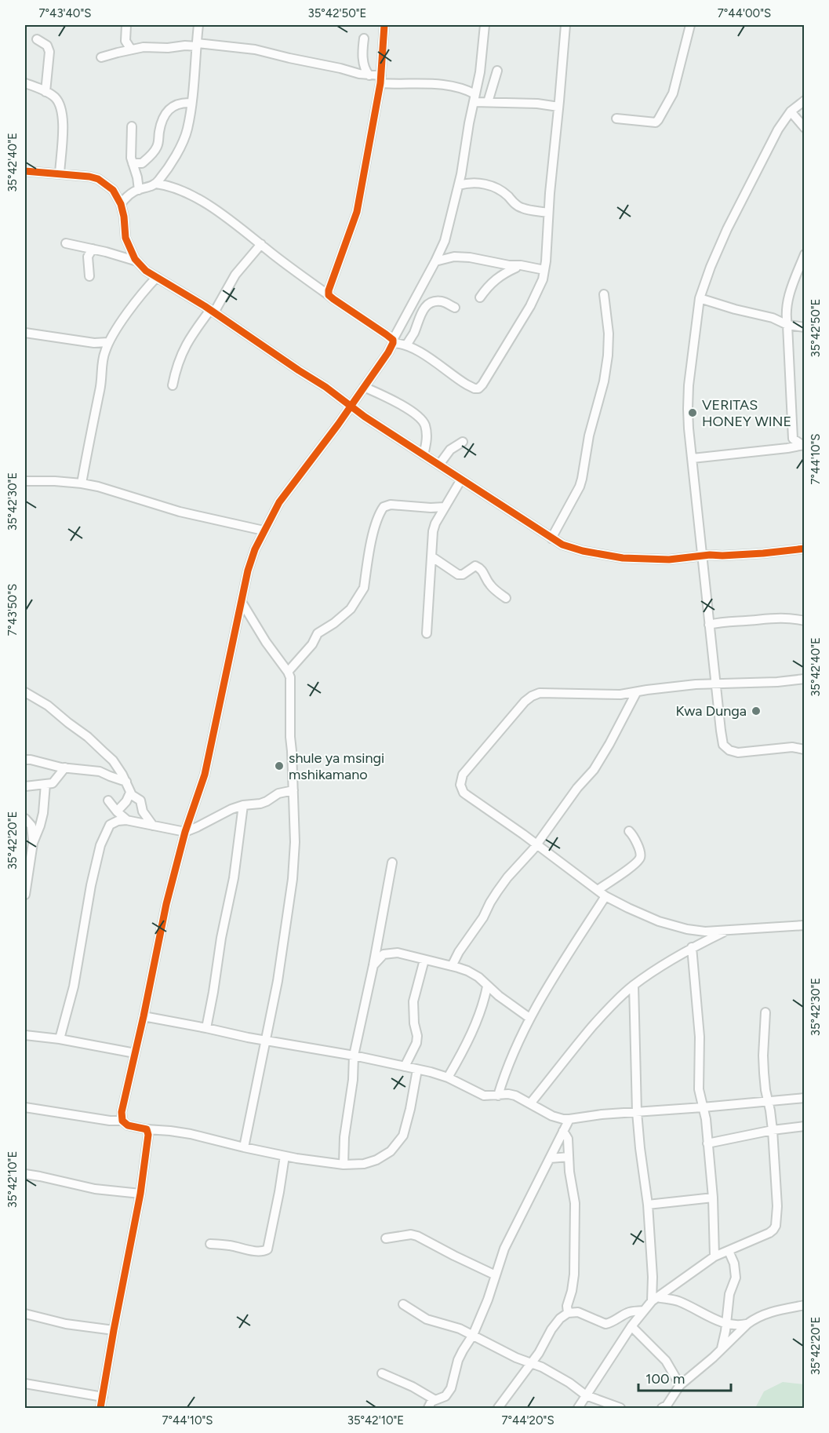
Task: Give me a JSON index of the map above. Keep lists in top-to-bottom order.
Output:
{
  "places": ["VERITAS HONEY WINE", "Kwa Dunga", "shule ya msingi mshikamano"],
  "scale_bar": "100 m",
  "coordinates": [
    "7°43'40\"S",
    "35°42'50\"E",
    "7°44'00\"S",
    "35°42'40\"E",
    "7°44'10\"S",
    "35°42'30\"E",
    "7°43'50\"S",
    "35°42'20\"E",
    "35°42'10\"E",
    "7°44'20\"S"
  ]
}
